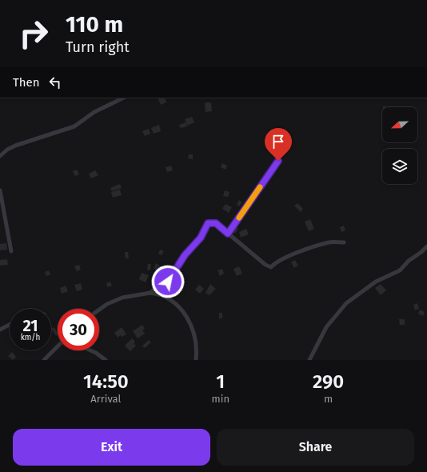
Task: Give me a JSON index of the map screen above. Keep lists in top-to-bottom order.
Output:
{
  "north": "left",
  "page": {
    "turn": ["110 m", "Turn right"],
    "then": "Then",
    "speed": "21 km/h",
    "limit": "30",
    "eta": [
      "14:50",
      "Arrival",
      "1",
      "min",
      "290",
      "m"
    ],
    "buttons": ["Exit", "Share"]
  }
}
